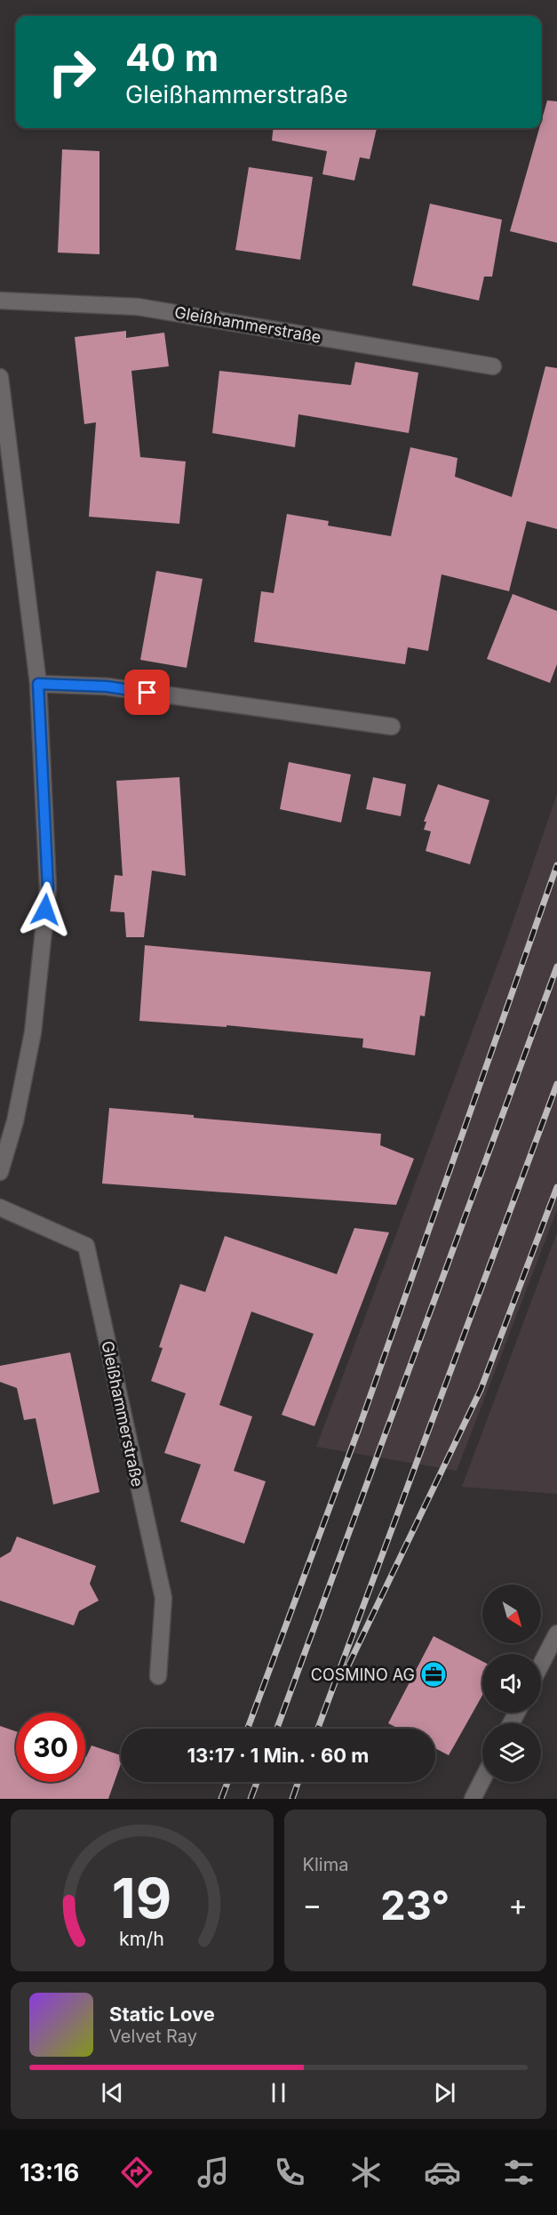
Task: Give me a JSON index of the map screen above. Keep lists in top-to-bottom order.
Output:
{
  "streets": {
    "street": ["Gleißhammerstraße"]
  },
  "places": {
    "office": ["COSMINO AG"]
  },
  "north": "bottom right",
  "page": {
    "turn": ["40 m", "Gleißhammerstraße"],
    "limit": "30",
    "trip": "13:17 · 1 Min. · 60 m",
    "tile": "Klima",
    "heat": ["−", "23°", "+"],
    "song": ["Static Love", "Velvet Ray"],
    "tabs": "13:16",
    "gauge": ["19", "km/h"]
  }
}
